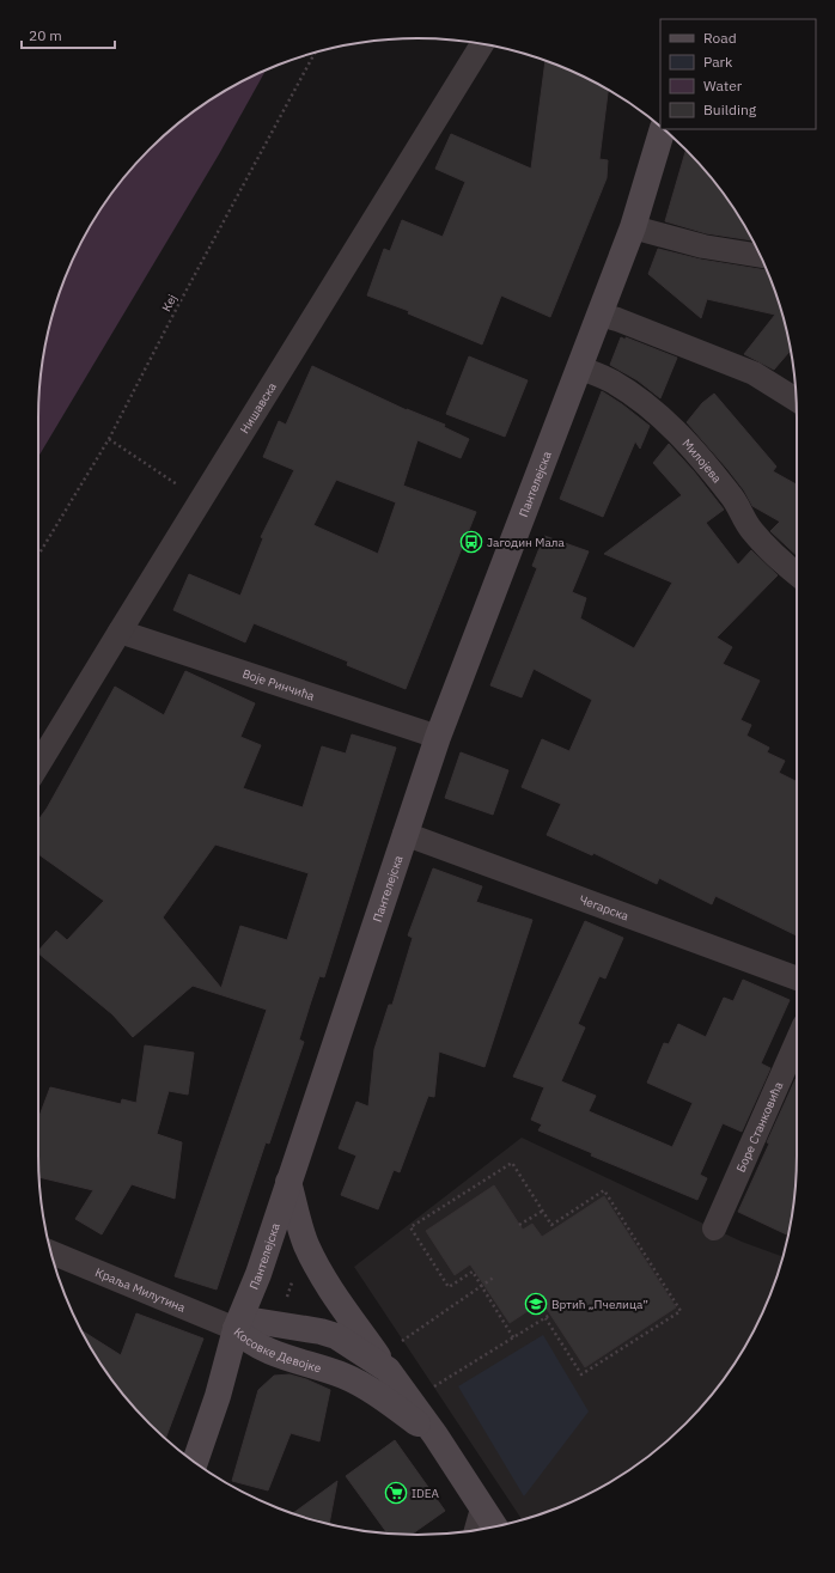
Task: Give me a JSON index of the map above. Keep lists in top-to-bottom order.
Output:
{
  "streets": {
    "main road": ["Пантелејска", "Косовке Девојке"],
    "street": [
      "Нишавска",
      "Милојева",
      "Воје Ринчића",
      "Чегарска",
      "Боре Станковића",
      "Краља Милутина"
    ],
    "path": ["Кеј"]
  },
  "crossings": [
    ["Нишавска", "Воје Ринчића"],
    ["Милојева", "Пантелејска"],
    ["Пантелејска", "Воје Ринчића"],
    ["Пантелејска", "Чегарска"],
    ["Пантелејска", "Краља Милутина"],
    ["Пантелејска", "Косовке Девојке"],
    ["Краља Милутина", "Косовке Девојке"]
  ],
  "places": {
    "bus stop": ["Јагодин Мала"],
    "school or university": ["Вртић „Пчелица”"],
    "supermarket": ["IDEA"]
  },
  "legend": [
    "Road",
    "Park",
    "Water",
    "Building"
  ],
  "scale_bar": "20 m"
}
